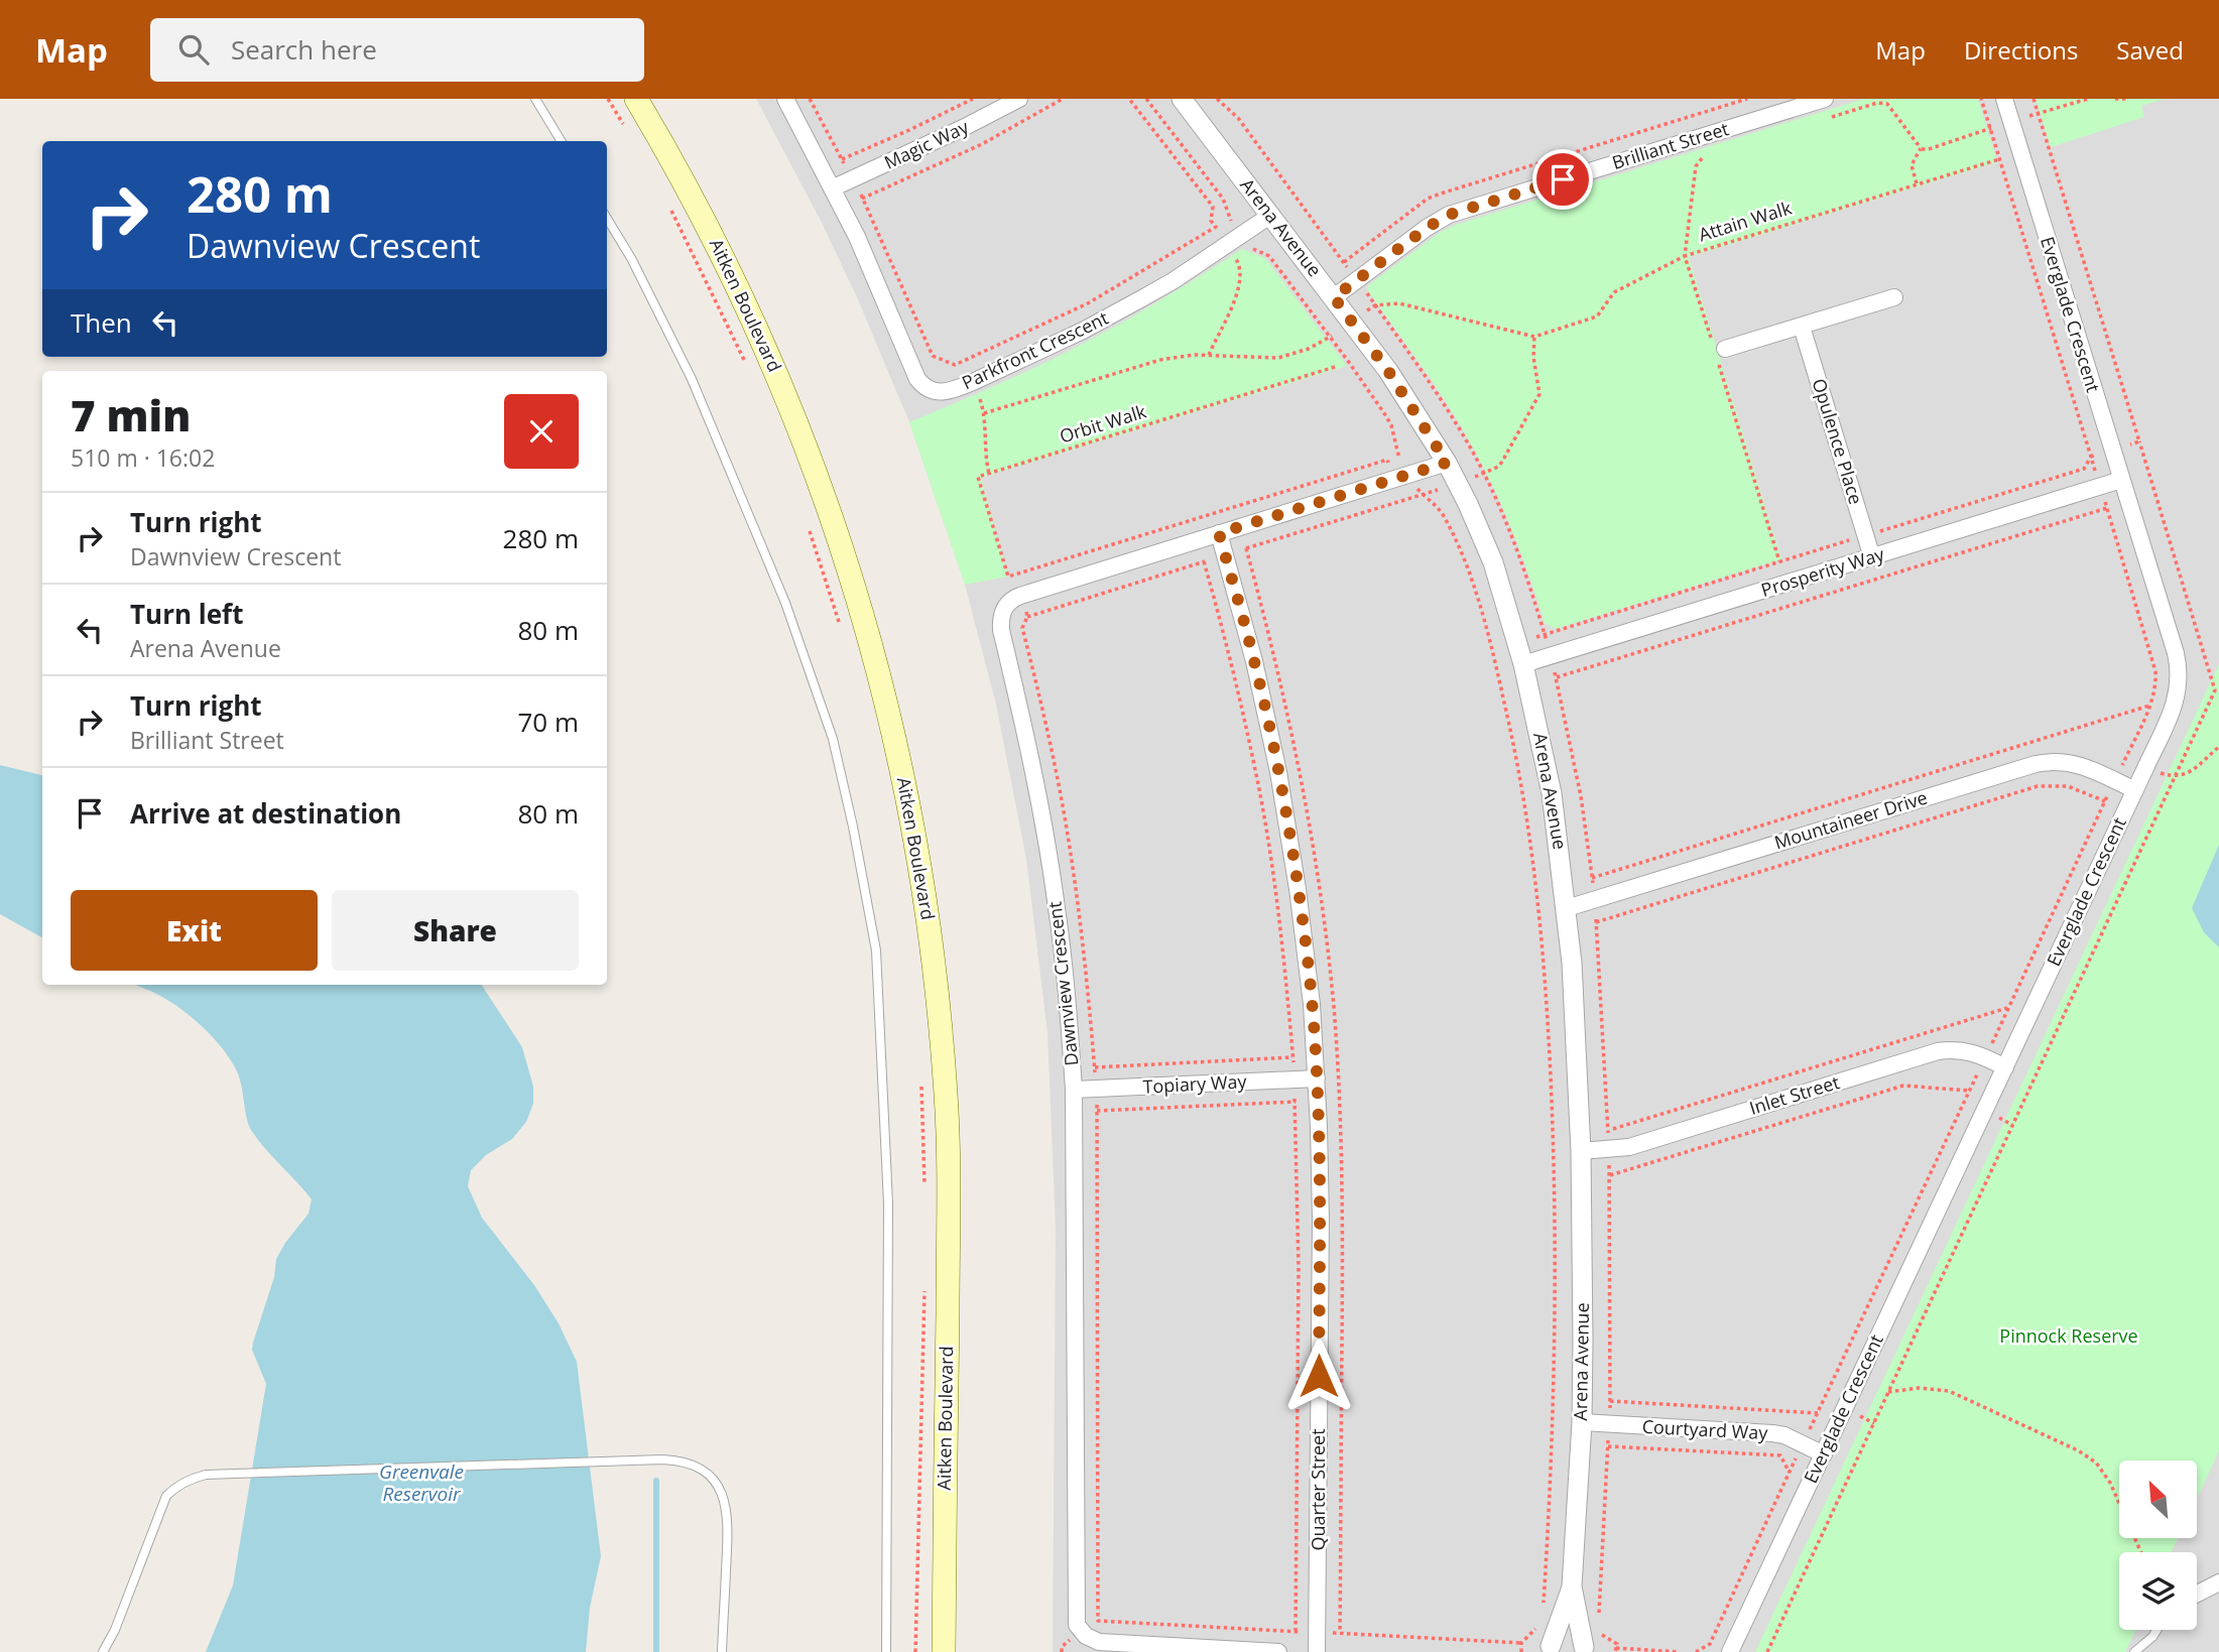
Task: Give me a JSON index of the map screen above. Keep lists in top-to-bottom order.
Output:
{
  "streets": {
    "main road": ["Aitken Boulevard"],
    "street": [
      "Magic Way",
      "Brilliant Street",
      "Arena Avenue",
      "Everglade Crescent",
      "Parkfront Crescent",
      "Opulence Place",
      "Prosperity Way",
      "Mountaineer Drive",
      "Dawnview Crescent",
      "Topiary Way",
      "Inlet Street",
      "Courtyard Way",
      "Quarter Street"
    ],
    "path": ["Attain Walk", "Orbit Walk"]
  },
  "crossings": [
    ["Magic Way", "Parkfront Crescent"],
    ["Brilliant Street", "Arena Avenue"],
    ["Arena Avenue", "Parkfront Crescent"],
    ["Arena Avenue", "Prosperity Way"],
    ["Arena Avenue", "Mountaineer Drive"],
    ["Arena Avenue", "Inlet Street"],
    ["Arena Avenue", "Courtyard Way"],
    ["Everglade Crescent", "Prosperity Way"],
    ["Everglade Crescent", "Mountaineer Drive"],
    ["Everglade Crescent", "Inlet Street"],
    ["Everglade Crescent", "Courtyard Way"],
    ["Opulence Place", "Prosperity Way"],
    ["Dawnview Crescent", "Topiary Way"],
    ["Topiary Way", "Quarter Street"]
  ],
  "water": ["Greenvale Reservoir"],
  "parks": ["Pinnock Reserve"],
  "north": "top left",
  "page": {
    "header": "Map",
    "search": "Search here",
    "nav": ["Map", "Directions", "Saved"],
    "turn": ["280 m", "Dawnview Crescent"],
    "then": "Then",
    "heading": ["7 min", "510 m · 16:02"],
    "list": [
      {
        "name": "Turn right",
        "note": "Dawnview Crescent",
        "value": "280 m"
      },
      {
        "name": "Turn left",
        "note": "Arena Avenue",
        "value": "80 m"
      },
      {
        "name": "Turn right",
        "note": "Brilliant Street",
        "value": "70 m"
      },
      {
        "name": "Arrive at destination",
        "value": "80 m"
      }
    ],
    "buttons": ["Exit", "Share"]
  }
}
